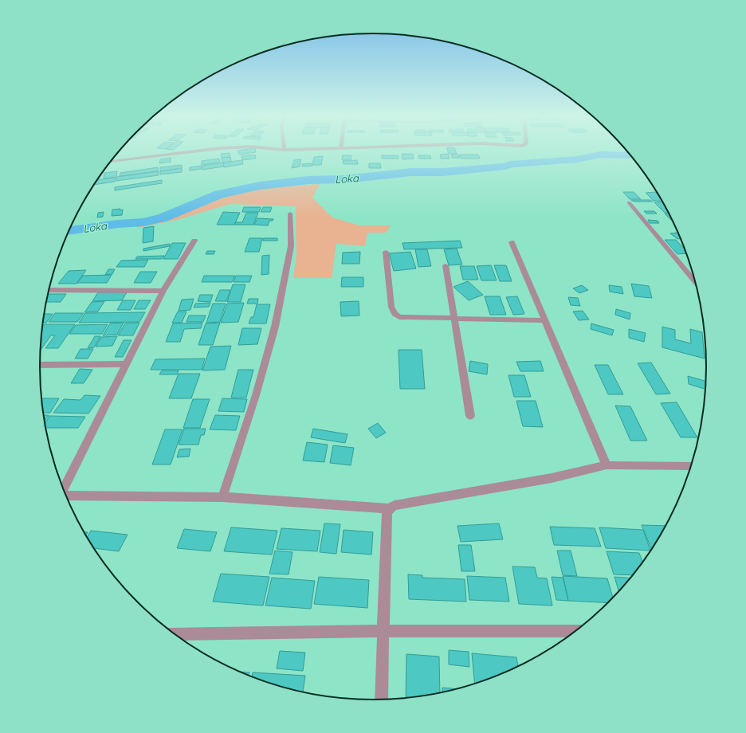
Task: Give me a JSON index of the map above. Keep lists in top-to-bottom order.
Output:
{
  "water": ["Loka"]
}
